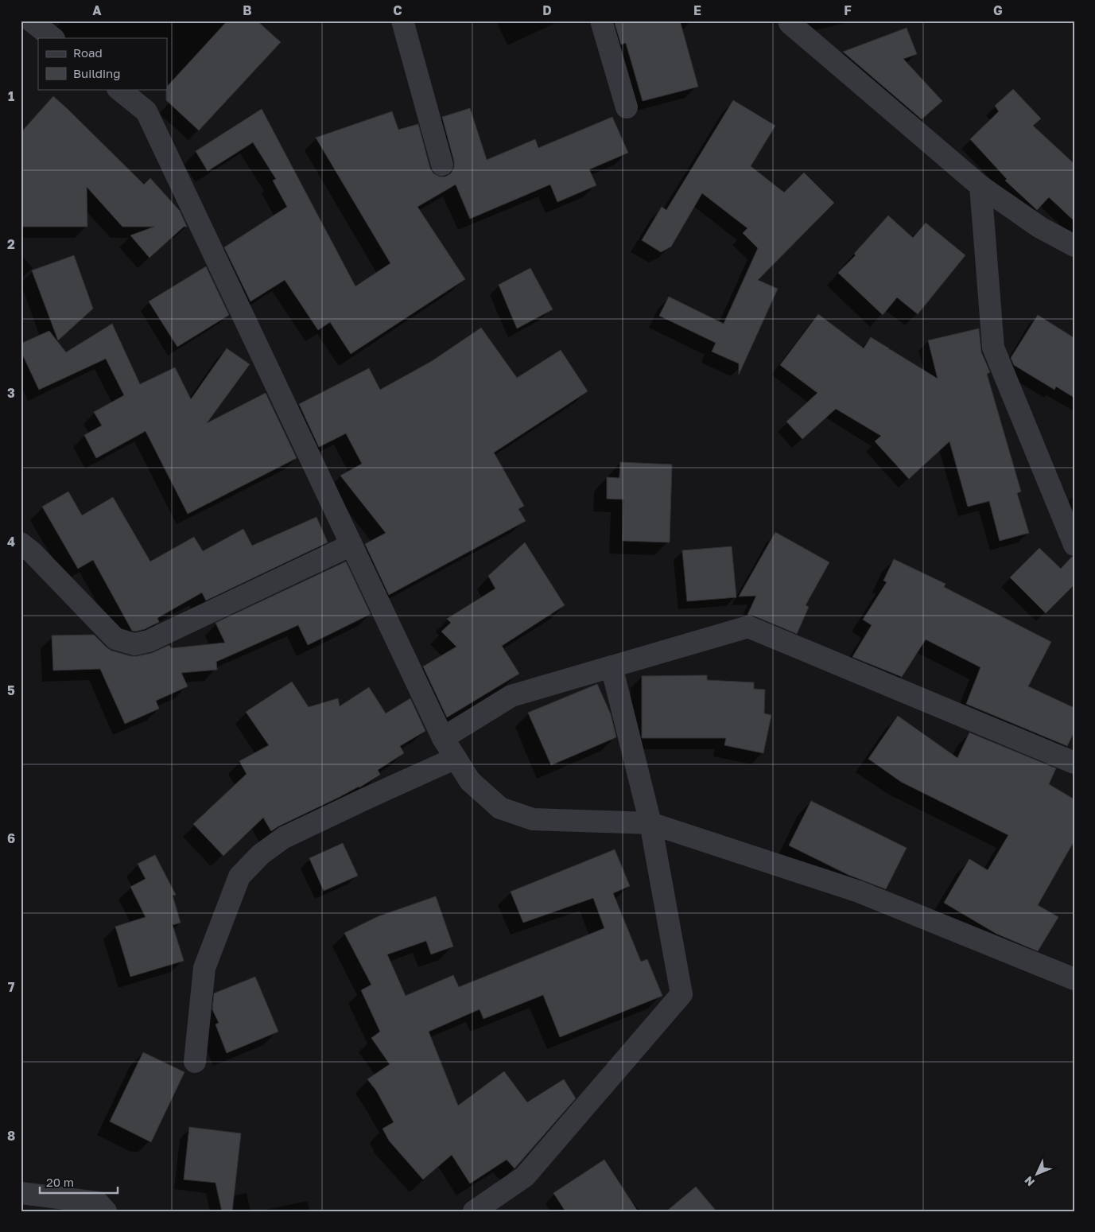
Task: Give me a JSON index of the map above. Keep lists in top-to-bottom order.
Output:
{
  "legend": ["Road", "Building"],
  "scale_bar": "20 m",
  "north": "bottom left",
  "grid": {
    "columns": [
      "A",
      "B",
      "C",
      "D",
      "E",
      "F",
      "G"
    ],
    "rows": [
      "1",
      "2",
      "3",
      "4",
      "5",
      "6",
      "7",
      "8"
    ]
  }
}
